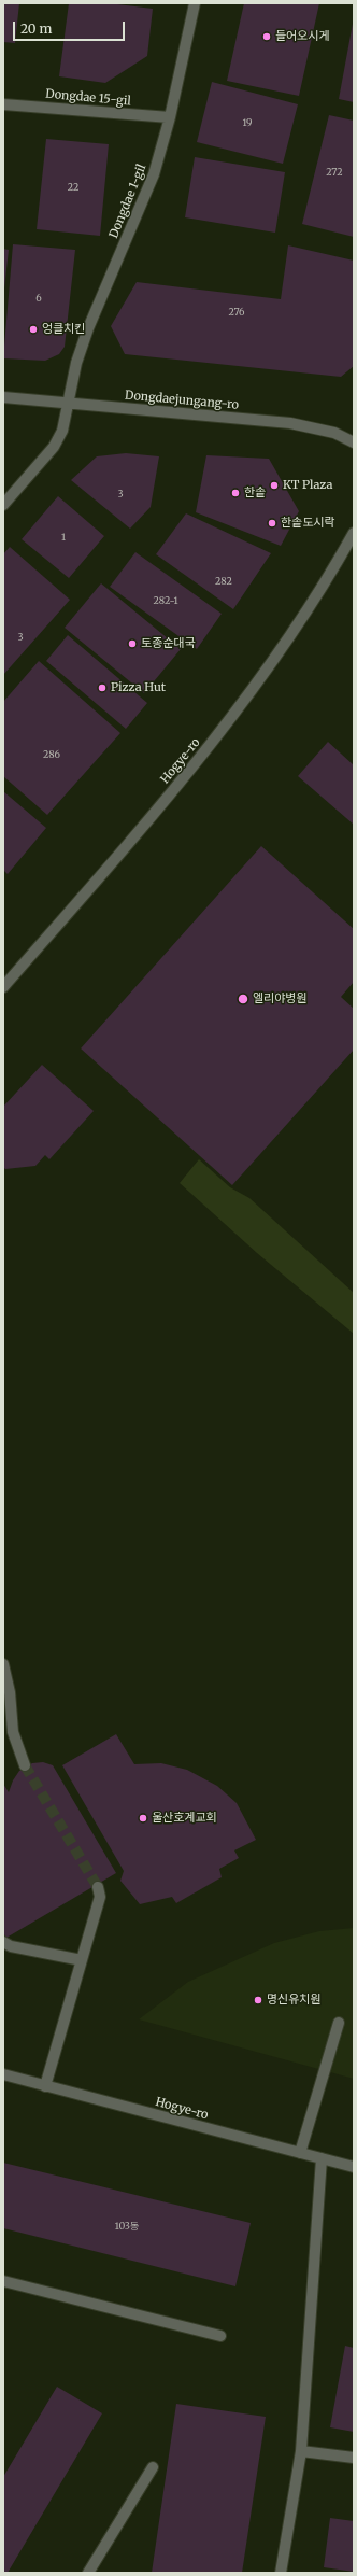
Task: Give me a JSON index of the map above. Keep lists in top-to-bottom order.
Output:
{
  "streets": {
    "street": [
      "Dongdae 15-gil",
      "Dongdae 1-gil",
      "Dongdaejungang-ro",
      "Hogye-ro"
    ]
  },
  "crossings": [
    ["Dongdae 15-gil", "Dongdae 1-gil"],
    ["Dongdae 1-gil", "Dongdaejungang-ro"]
  ],
  "places": [
    "들어오시게",
    "엉클치킨",
    "KT Plaza",
    "한솥",
    "한솥도시락",
    "토종순대국",
    "Pizza Hut",
    "엘리야병원",
    "울산호계교회",
    "명신유치원"
  ],
  "house_numbers": [
    "19",
    "272",
    "22",
    "6",
    "276",
    "3",
    "1",
    "282",
    "282-1",
    "3",
    "286",
    "103동"
  ],
  "scale_bar": "20 m"
}
